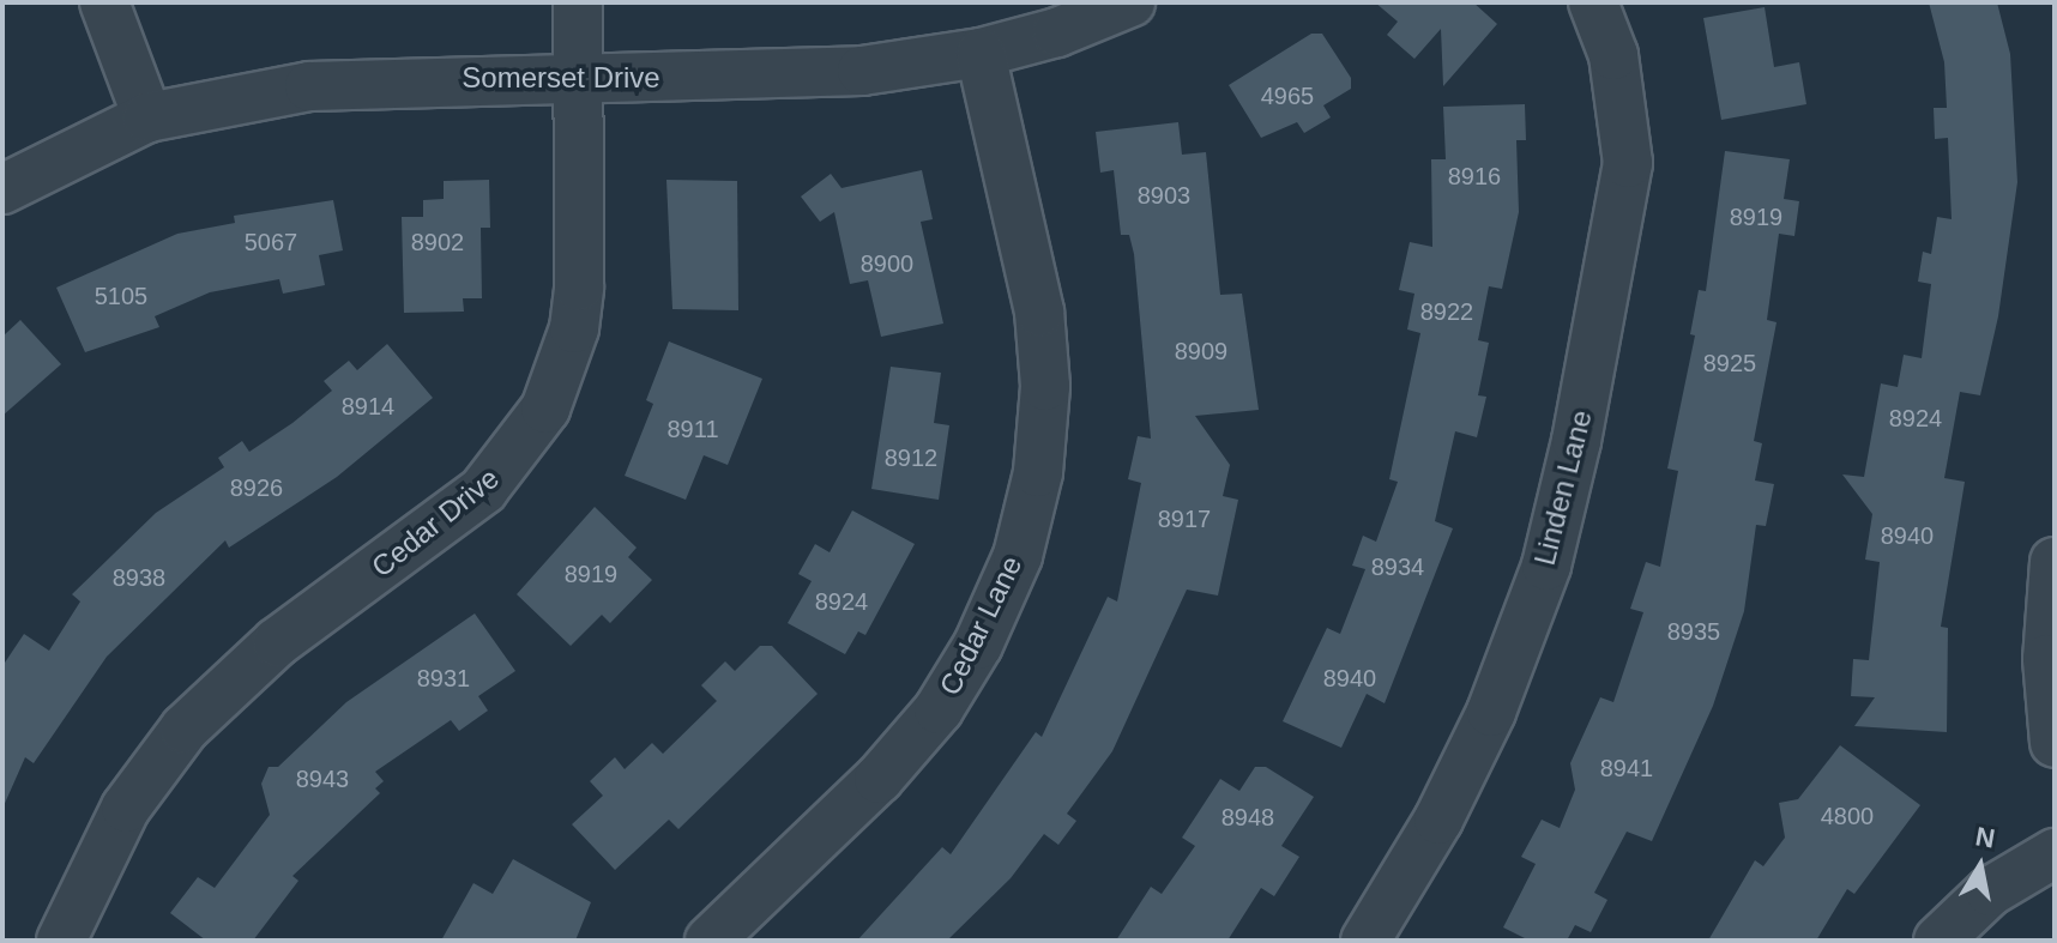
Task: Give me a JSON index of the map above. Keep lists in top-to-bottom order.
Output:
{
  "streets": {
    "street": [
      "Somerset Drive",
      "Linden Lane",
      "Cedar Drive",
      "Cedar Lane"
    ]
  },
  "crossings": [
    ["Somerset Drive", "Cedar Drive"],
    ["Somerset Drive", "Cedar Lane"]
  ],
  "house_numbers": [
    "4965",
    "8916",
    "8903",
    "8919",
    "5067",
    "8902",
    "8900",
    "5105",
    "8922",
    "8909",
    "8925",
    "8914",
    "8924",
    "8911",
    "8912",
    "8926",
    "8917",
    "8940",
    "8934",
    "8919",
    "8938",
    "8924",
    "8935",
    "8931",
    "8940",
    "8941",
    "8943",
    "4800",
    "8948"
  ],
  "north": "top"
}
